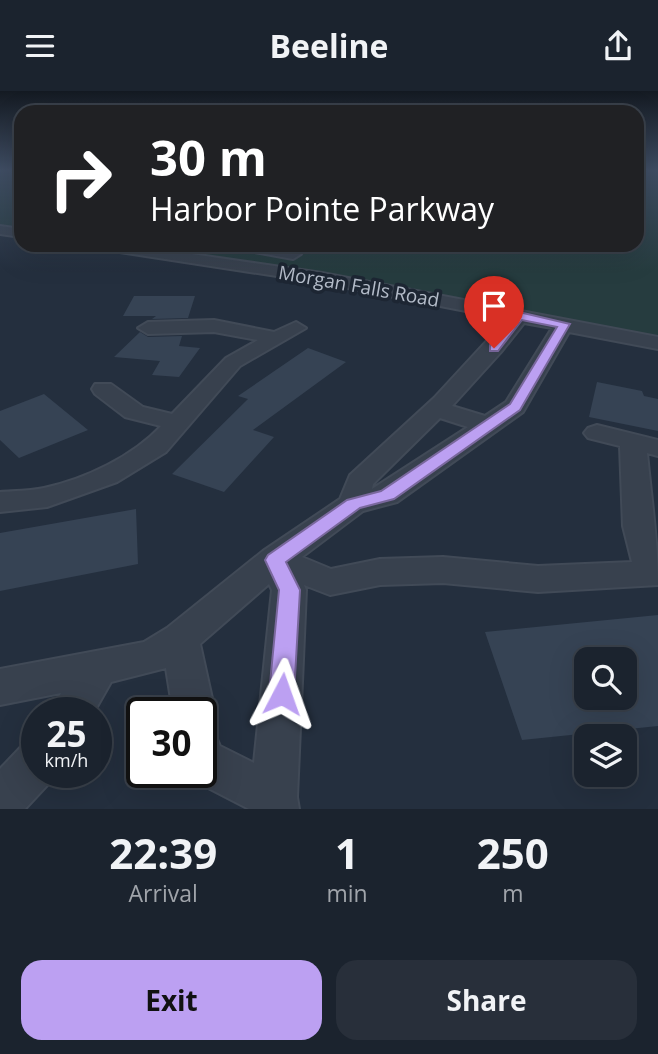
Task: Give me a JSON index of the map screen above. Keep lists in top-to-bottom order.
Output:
{
  "streets": {
    "street": ["Morgan Falls Road"]
  },
  "page": {
    "header": "Beeline",
    "turn": ["30 m", "Harbor Pointe Parkway"],
    "speed": "25 km/h",
    "limit": "30",
    "eta": [
      "22:39",
      "Arrival",
      "1",
      "min",
      "250",
      "m"
    ],
    "buttons": ["Exit", "Share"]
  }
}
